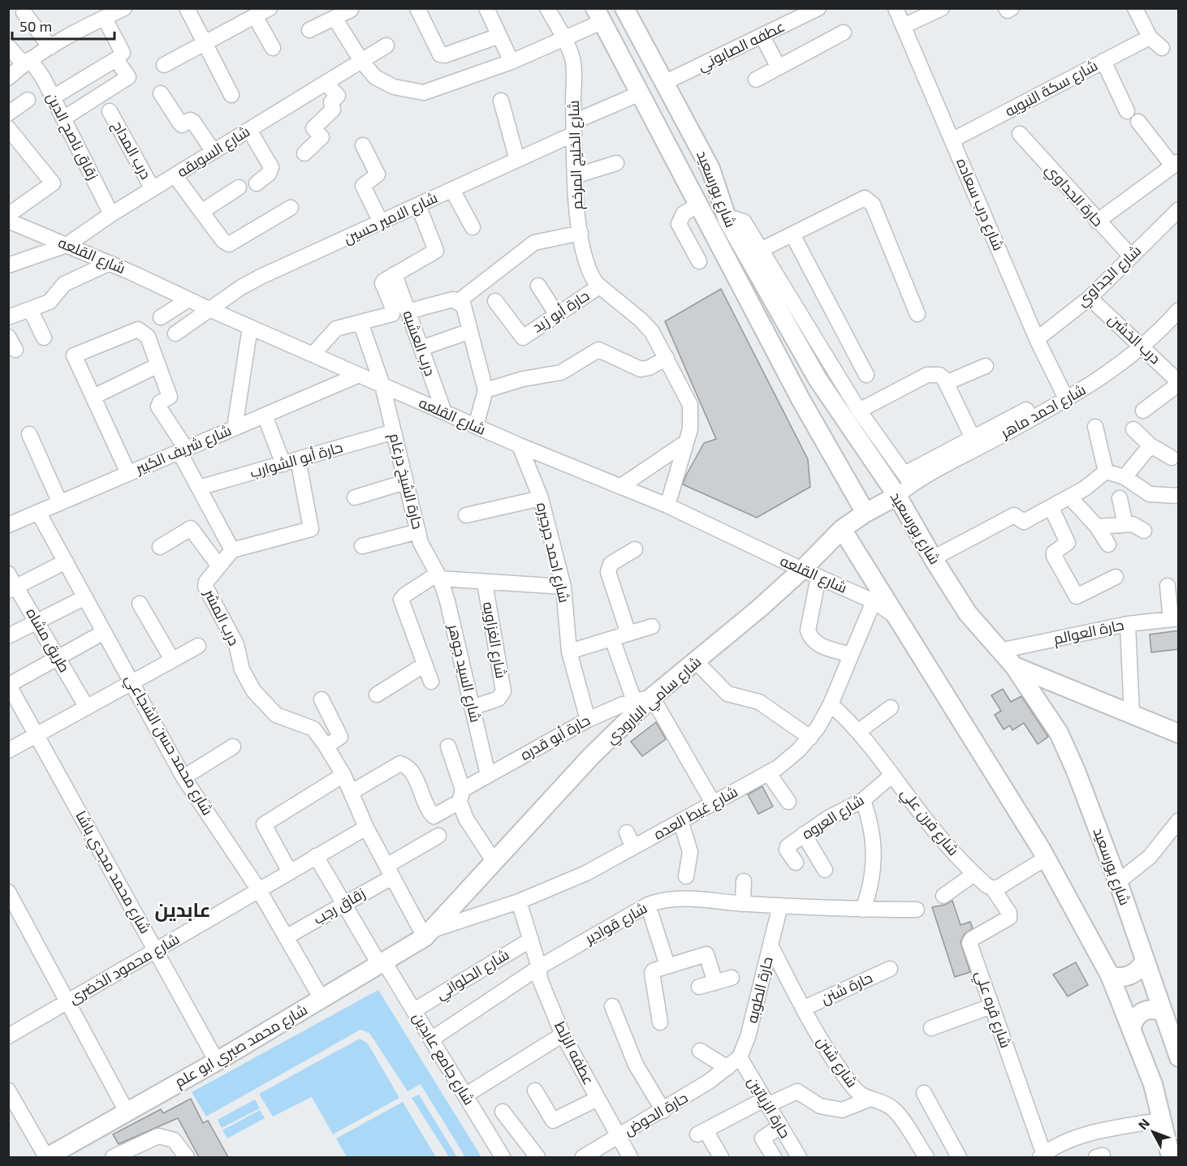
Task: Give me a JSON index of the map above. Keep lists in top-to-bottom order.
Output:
{
  "streets": {
    "main road": ["شارع بورسعيد", "شارع سامي البارودي", "شارع محمد صبري ابو علم"],
    "street": [
      "عطفه الصابوني",
      "شارع سكة النبويه",
      "زقاق ناصح الدين",
      "درب المداح",
      "شارع السويقه",
      "شارع الخليج المرخم",
      "حارة الجداوي",
      "شارع درب سعاده",
      "شارع الامير حسين",
      "شارع القلعه",
      "شارع الجداوي",
      "حارة أبو زيد",
      "درب الخشن",
      "درب العشبه",
      "شارع احمد ماهر",
      "شارع شريف الكبير",
      "حارة أبو الشوارب",
      "حارة الشيخ درغام",
      "شارع احمد جرجيره",
      "درب المشر",
      "حارة العوالم",
      "طريق مشاه",
      "شارع الغزاويه",
      "شارع السيد جوهر",
      "حارة أبو قدره",
      "شارع محمد حسن الشجاعي",
      "شارع غيط العده",
      "شارع العروه",
      "شارع فرن علي",
      "شارع محمد مجدي باشا",
      "زقاق رجب",
      "شارع قوادير",
      "شارع محمود الخضرى",
      "شارع الحلواني",
      "حارة شنن",
      "حارة الطوبه",
      "شارع قره علي",
      "عطفه الزلط",
      "شارع جامع عابدين",
      "شارع شنن",
      "حارة الزياتين",
      "حارة الحوض"
    ]
  },
  "crossings": [
    ["عطفه الصابوني", "شارع بورسعيد"],
    ["شارع سكة النبويه", "شارع درب سعاده"],
    ["زقاق ناصح الدين", "شارع السويقه"],
    ["درب المداح", "شارع السويقه"],
    ["شارع السويقه", "شارع القلعه"],
    ["شارع الخليج المرخم", "شارع الامير حسين"],
    ["شارع الخليج المرخم", "شارع القلعه"],
    ["شارع الخليج المرخم", "حارة أبو زيد"],
    ["شارع بورسعيد", "شارع الامير حسين"],
    ["شارع بورسعيد", "شارع احمد ماهر"],
    ["شارع بورسعيد", "حارة العوالم"],
    ["شارع بورسعيد", "شارع سامي البارودي"],
    ["حارة الجداوي", "شارع الجداوي"],
    ["شارع درب سعاده", "شارع الجداوي"],
    ["شارع درب سعاده", "شارع احمد ماهر"],
    ["شارع الامير حسين", "شارع القلعه"],
    ["شارع القلعه", "درب العشبه"],
    ["شارع القلعه", "شارع شريف الكبير"],
    ["شارع القلعه", "حارة الشيخ درغام"],
    ["شارع القلعه", "شارع احمد جرجيره"],
    ["شارع القلعه", "شارع سامي البارودي"],
    ["شارع القلعه", "شارع غيط العده"],
    ["شارع الجداوي", "درب الخشن"],
    ["درب الخشن", "شارع احمد ماهر"],
    ["شارع احمد ماهر", "شارع سامي البارودي"],
    ["شارع شريف الكبير", "شارع محمد حسن الشجاعي"],
    ["حارة أبو الشوارب", "حارة الشيخ درغام"],
    ["حارة الشيخ درغام", "شارع السيد جوهر"],
    ["شارع احمد جرجيره", "حارة أبو قدره"],
    ["درب المشر", "شارع سامي البارودي"],
    ["درب المشر", "حارة أبو قدره"],
    ["درب المشر", "شارع غيط العده"],
    ["درب المشر", "زقاق رجب"],
    ["درب المشر", "شارع محمود الخضرى"],
    ["درب المشر", "شارع محمد صبري ابو علم"],
    ["شارع الغزاويه", "شارع السيد جوهر"],
    ["شارع السيد جوهر", "حارة أبو قدره"],
    ["شارع سامي البارودي", "حارة أبو قدره"],
    ["شارع سامي البارودي", "شارع غيط العده"],
    ["شارع سامي البارودي", "شارع محمد صبري ابو علم"],
    ["شارع محمد حسن الشجاعي", "زقاق رجب"],
    ["شارع محمد حسن الشجاعي", "شارع محمود الخضرى"],
    ["شارع محمد حسن الشجاعي", "شارع محمد صبري ابو علم"],
    ["شارع غيط العده", "شارع فرن علي"],
    ["شارع غيط العده", "شارع محمد صبري ابو علم"],
    ["شارع غيط العده", "عطفه الزلط"],
    ["شارع العروه", "شارع فرن علي"],
    ["شارع فرن علي", "شارع قره علي"],
    ["شارع محمد مجدي باشا", "شارع محمود الخضرى"],
    ["شارع محمد مجدي باشا", "شارع محمد صبري ابو علم"],
    ["زقاق رجب", "شارع جامع عابدين"],
    ["شارع قوادير", "حارة الطوبه"],
    ["شارع قوادير", "عطفه الزلط"],
    ["شارع قوادير", "شارع جامع عابدين"],
    ["شارع محمود الخضرى", "شارع جامع عابدين"],
    ["شارع الحلواني", "عطفه الزلط"],
    ["شارع الحلواني", "شارع جامع عابدين"],
    ["حارة شنن", "شارع شنن"],
    ["حارة الطوبه", "شارع شنن"],
    ["حارة الطوبه", "حارة الزياتين"],
    ["حارة الطوبه", "حارة الحوض"],
    ["شارع محمد صبري ابو علم", "شارع جامع عابدين"],
    ["عطفه الزلط", "حارة الحوض"]
  ],
  "districts": ["عابدين"],
  "scale_bar": "50 m",
  "north": "top left"
}
